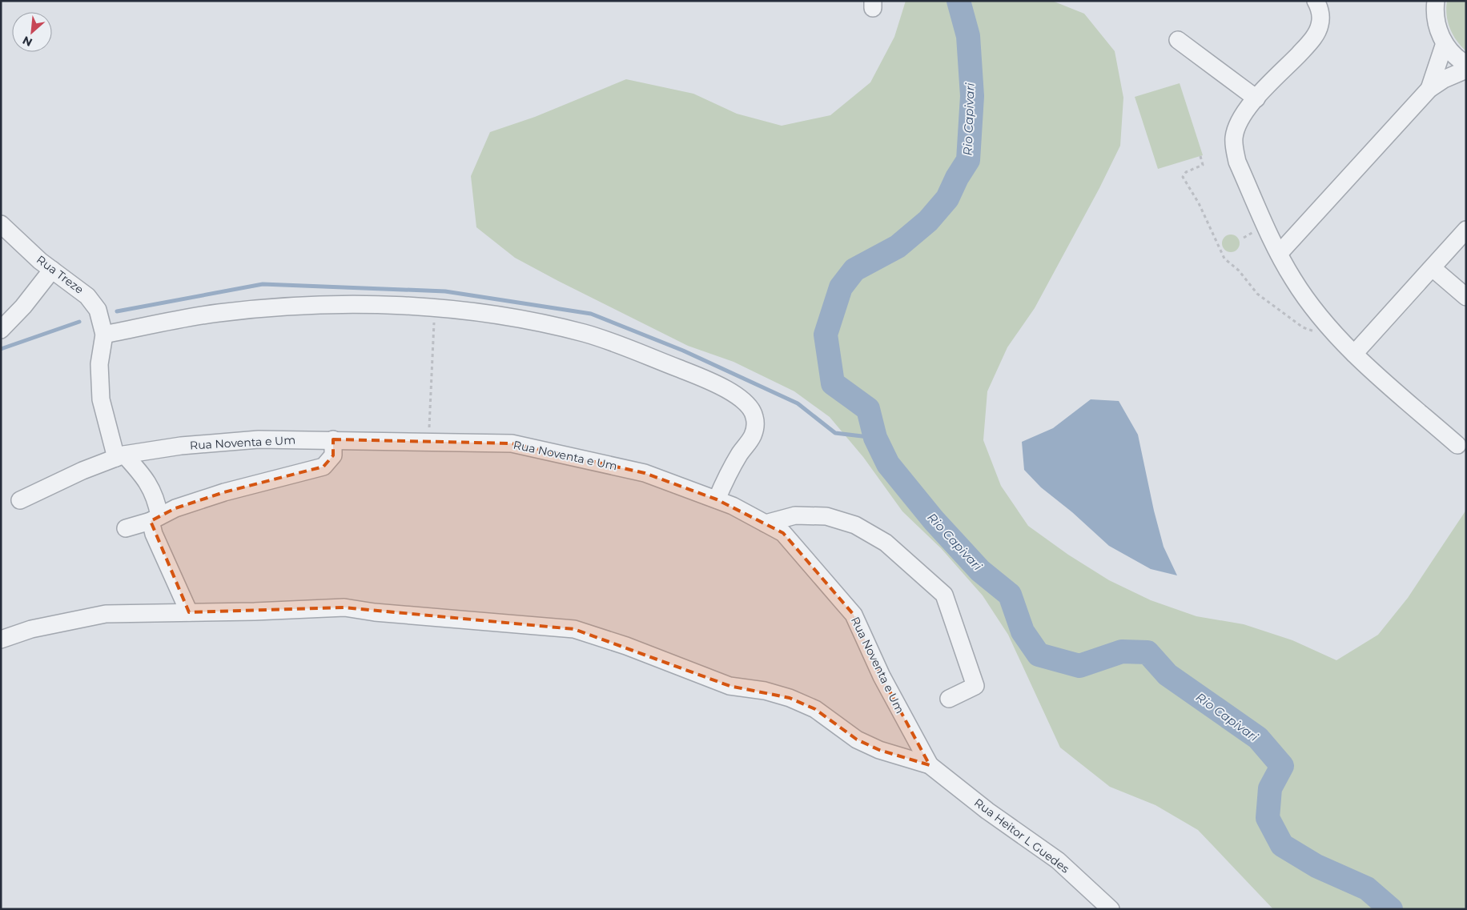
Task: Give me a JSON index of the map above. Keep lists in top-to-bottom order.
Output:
{
  "streets": {
    "street": ["Rua Treze", "Rua Noventa e Um", "Rua Heitor L Guedes"]
  },
  "crossings": [
    ["Rua Noventa e Um", "Rua Heitor L Guedes"]
  ],
  "water": ["Rio Capivari"],
  "north": "bottom left"
}
